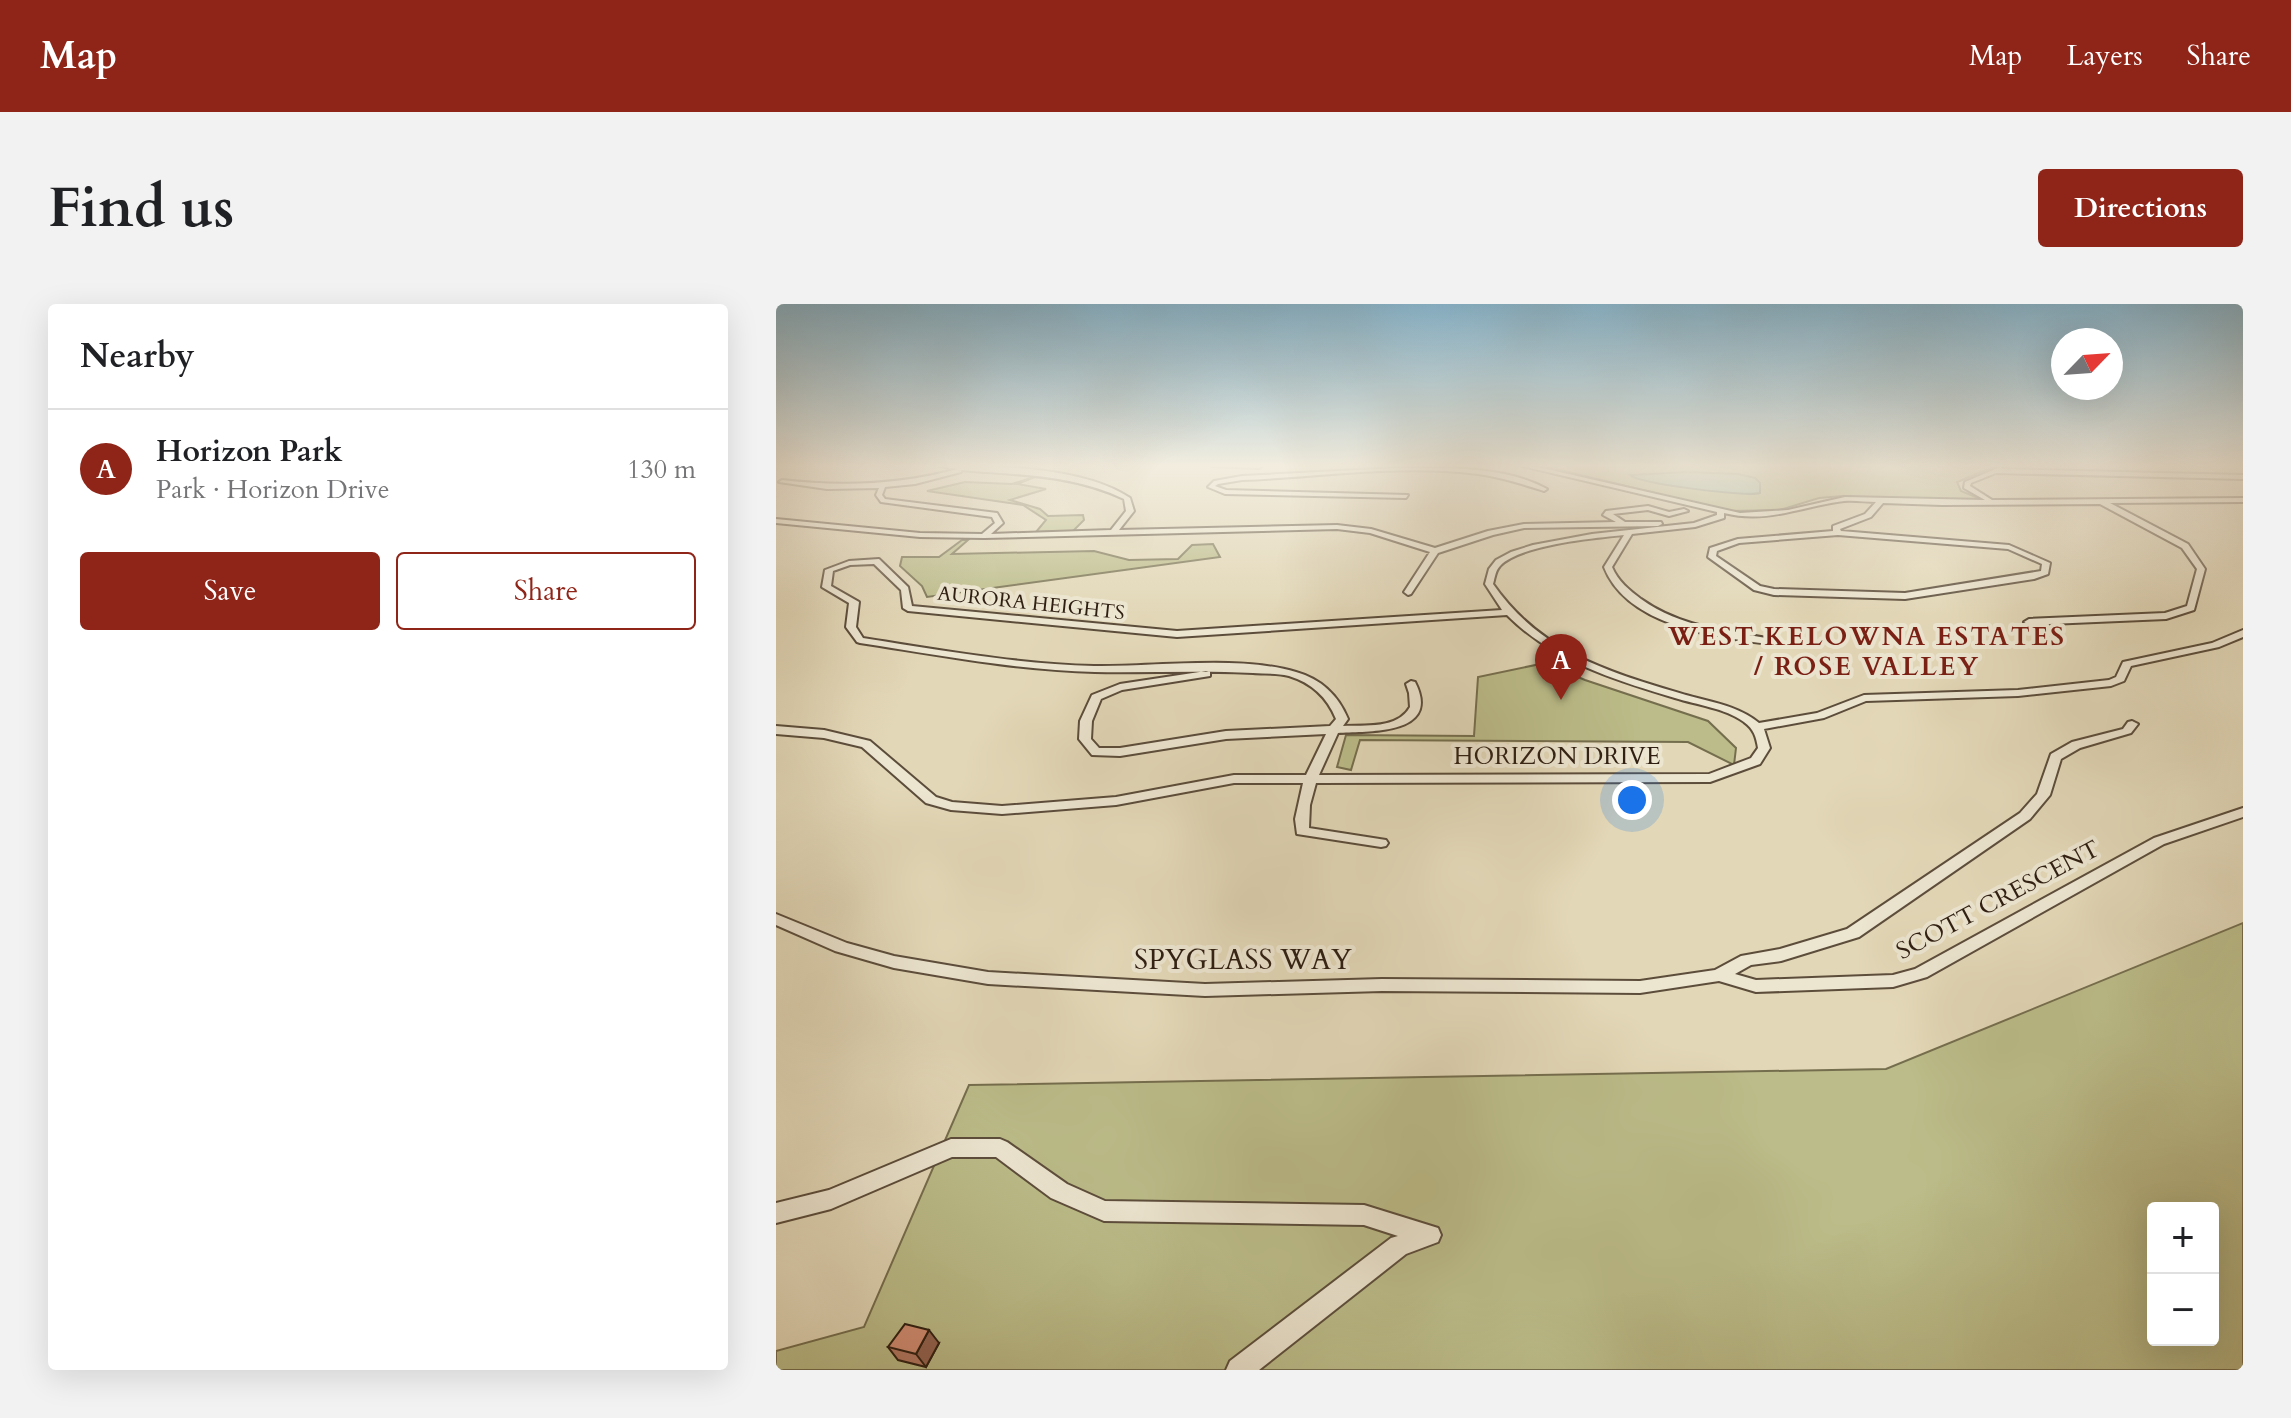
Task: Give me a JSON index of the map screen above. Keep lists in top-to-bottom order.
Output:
{
  "streets": {
    "street": [
      "AURORA HEIGHTS",
      "HORIZON DRIVE",
      "SCOTT CRESCENT",
      "SPYGLASS WAY"
    ]
  },
  "crossings": [
    ["SCOTT CRESCENT", "SPYGLASS WAY"]
  ],
  "districts": ["WEST KELOWNA ESTATES / ROSE VALLEY"],
  "north": "top right",
  "page": {
    "header": "Map",
    "nav": ["Map", "Layers", "Share"],
    "buttons": [
      "Directions",
      ["Save", "Share"]
    ],
    "title": "Find us",
    "heading": "Nearby",
    "list": [
      {
        "mark": "A",
        "name": "Horizon Park",
        "note": "Park · Horizon Drive",
        "value": "130 m"
      }
    ],
    "pins": "A",
    "map_buttons": ["+", "−"]
  }
}
